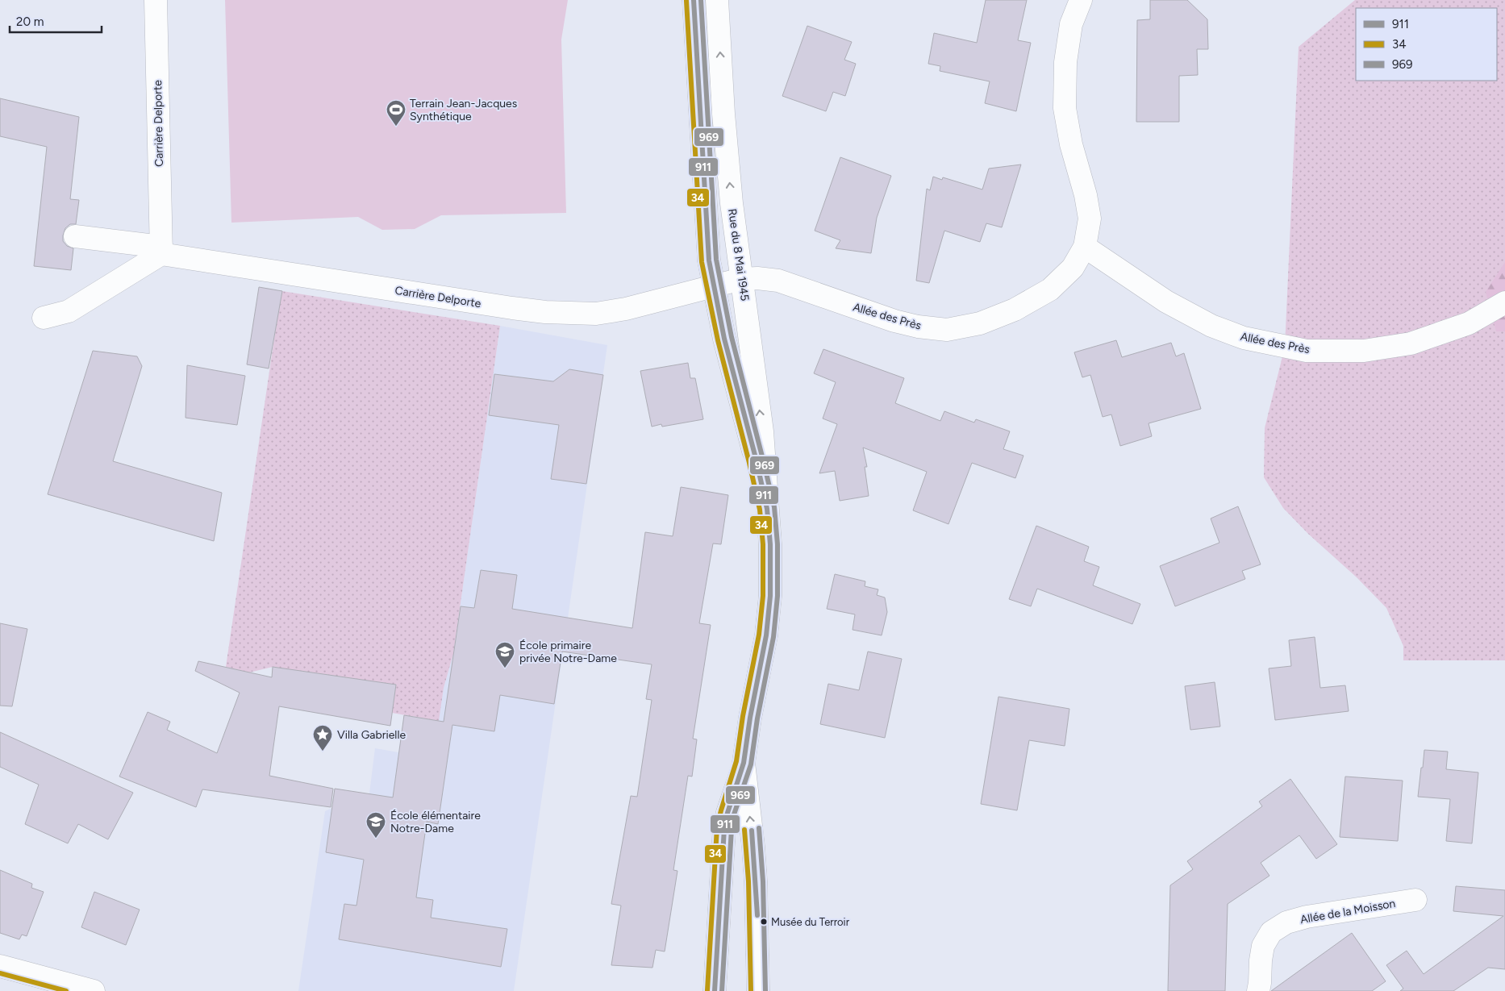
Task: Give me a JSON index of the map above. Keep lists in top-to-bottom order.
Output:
{
  "streets": {
    "street": [
      "Carrière Delporte",
      "Rue du 8 Mai 1945",
      "Allée des Près",
      "Allée de la Moisson"
    ]
  },
  "crossings": [
    ["Carrière Delporte", "Rue du 8 Mai 1945"],
    ["Carrière Delporte", "Allée des Près"],
    ["Rue du 8 Mai 1945", "Allée des Près"]
  ],
  "places": {
    "sports": ["Terrain Jean-Jacques Synthétique"],
    "school or university": ["École primaire privée Notre-Dame", "École élémentaire Notre-Dame"],
    "place": ["Villa Gabrielle"],
    "other": ["Musée du Terroir"]
  },
  "lines": ["transit line 911", "transit line 969", "transit line 34"],
  "legend": ["911", "34", "969"],
  "scale_bar": "20 m"
}
